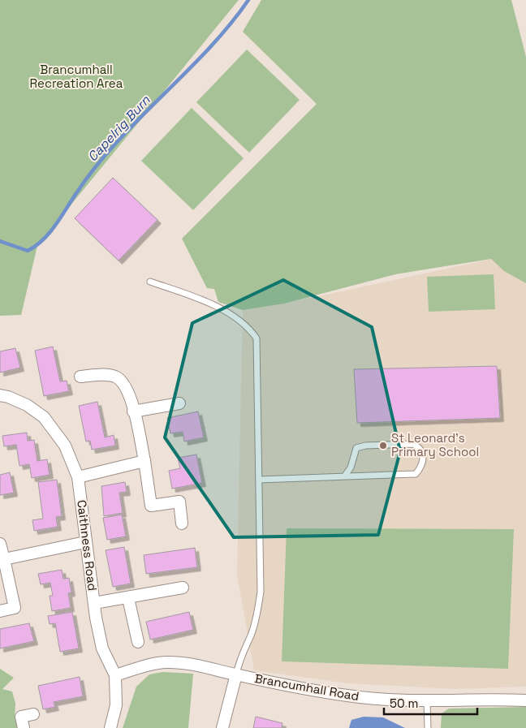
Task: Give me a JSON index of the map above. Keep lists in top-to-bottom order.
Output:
{
  "streets": {
    "street": ["Caithness Road", "Brancumhall Road"]
  },
  "crossings": [
    ["Caithness Road", "Brancumhall Road"]
  ],
  "water": ["Capelrig Burn"],
  "parks": ["Brancumhall Recreation Area"],
  "places": ["St Leonard's Primary School"],
  "scale_bar": "50 m"
}
